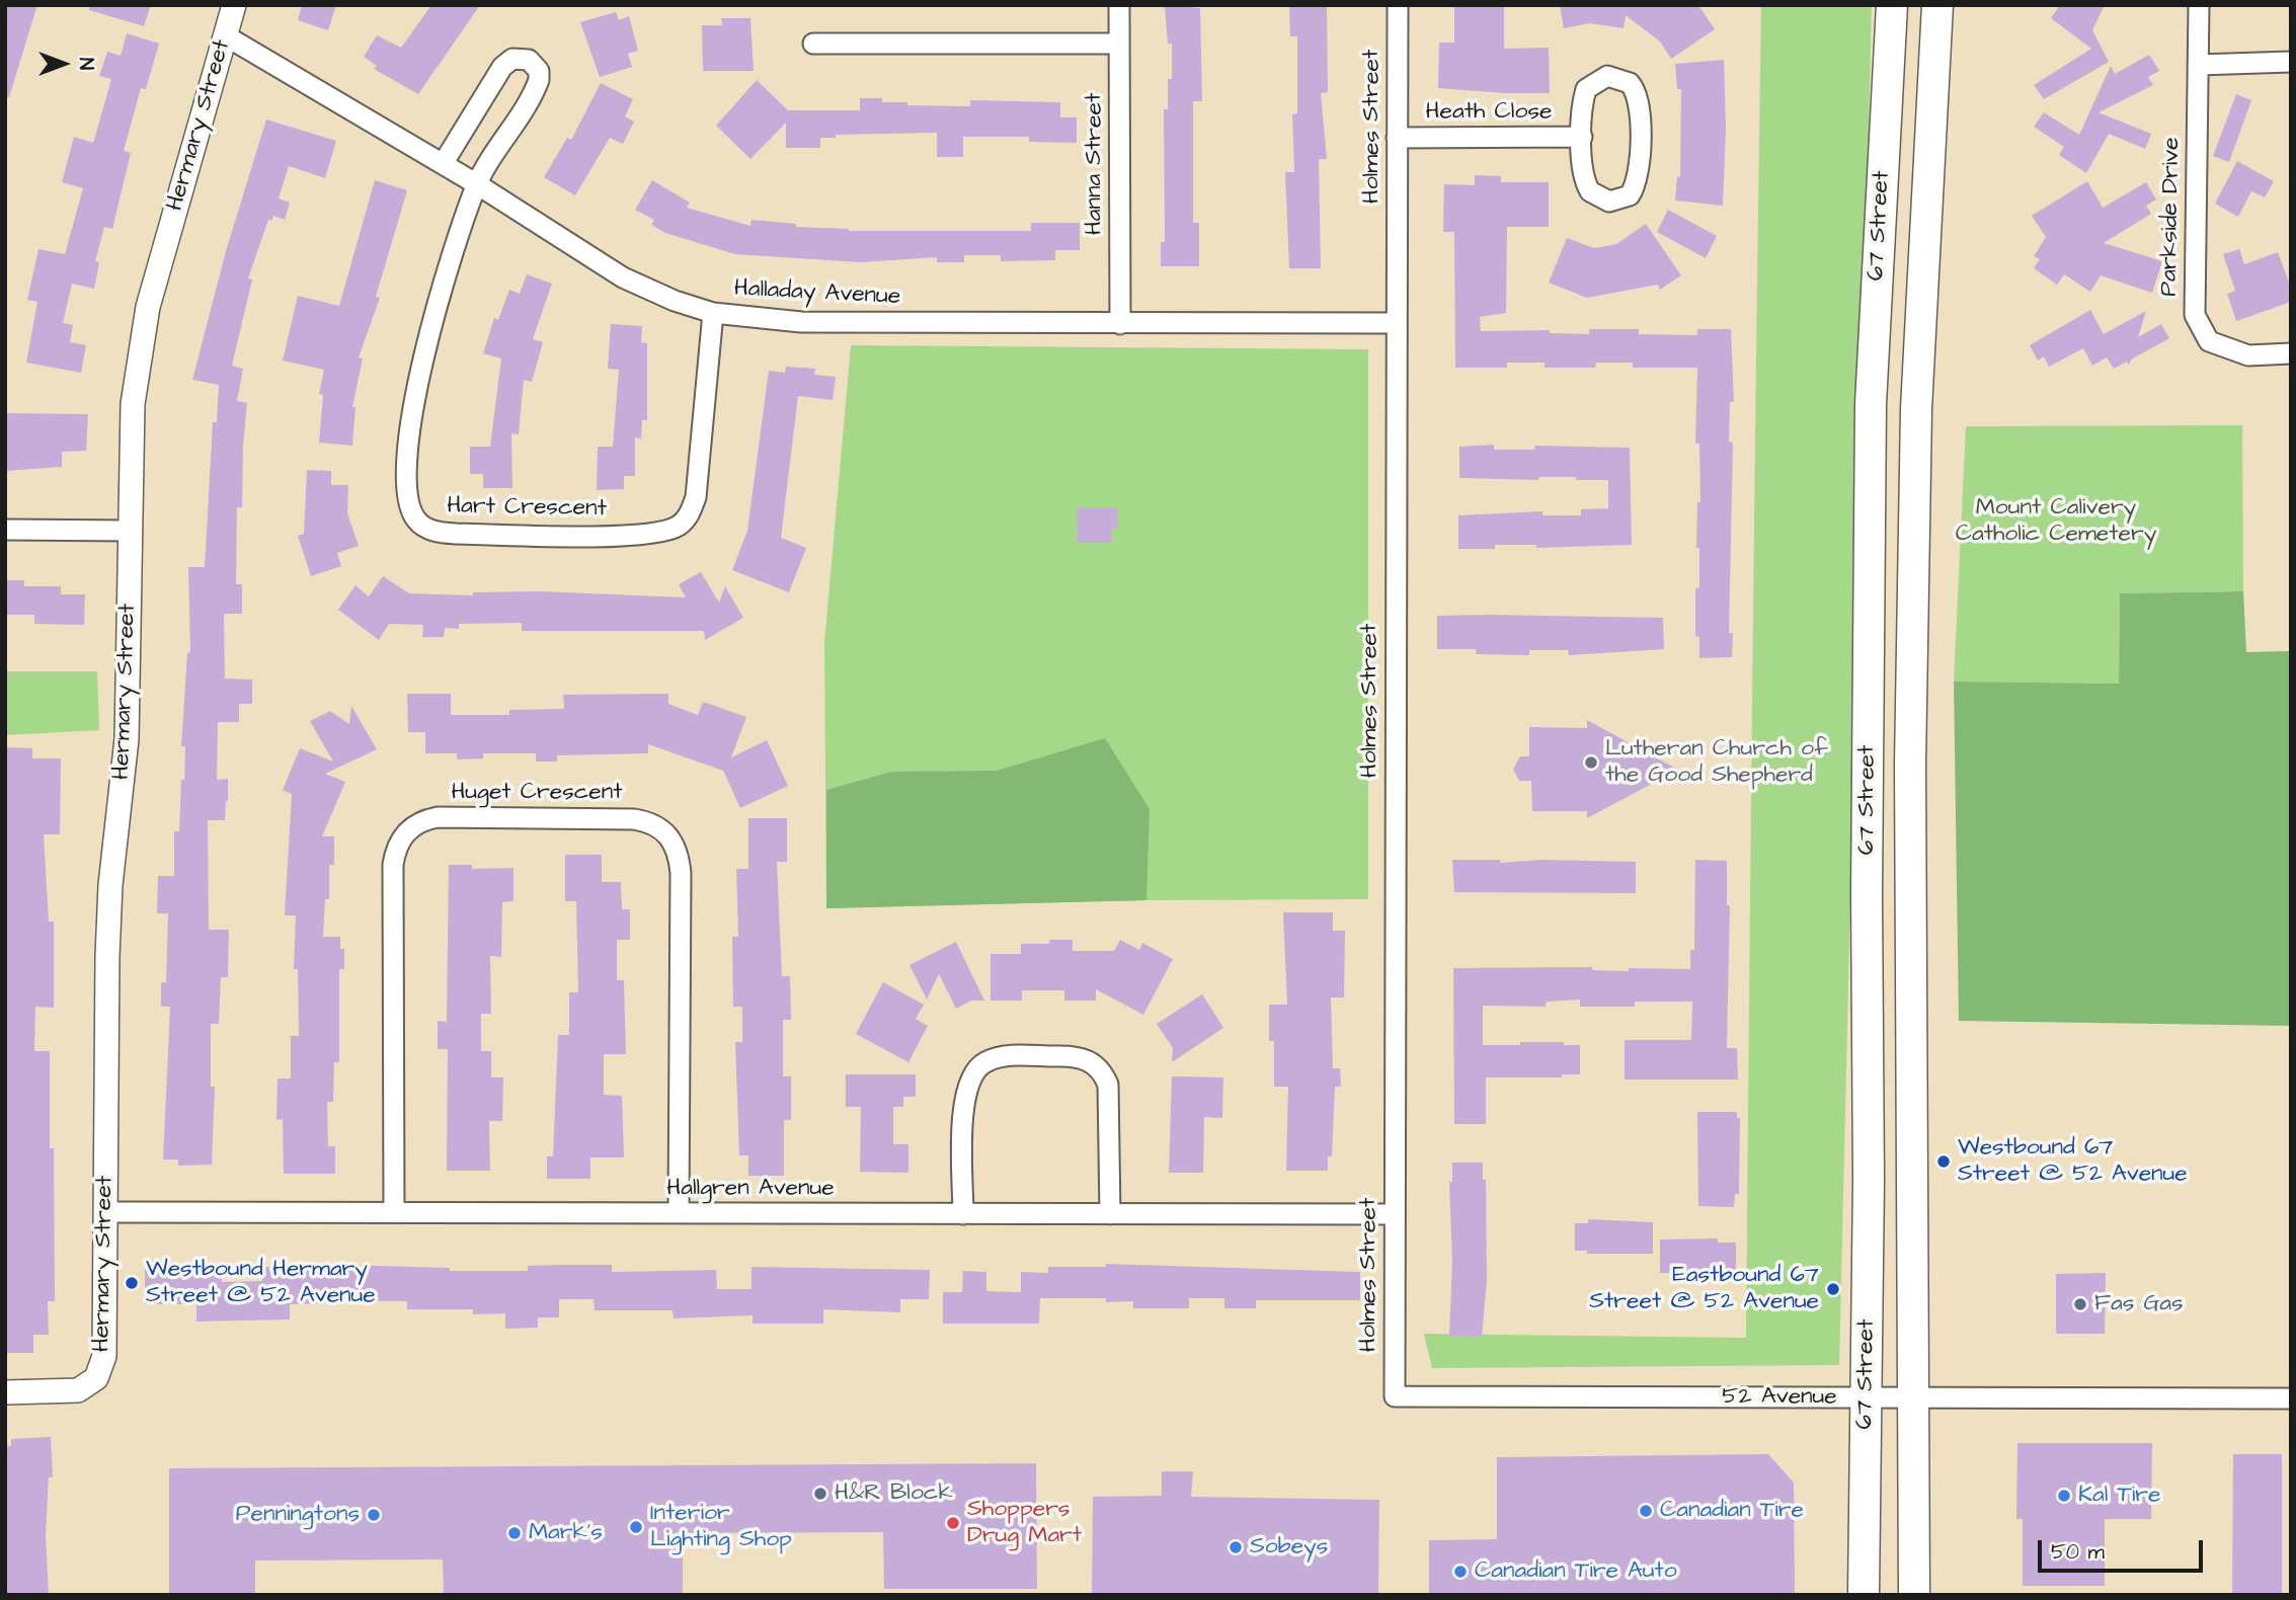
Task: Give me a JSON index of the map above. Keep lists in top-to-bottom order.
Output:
{
  "streets": {
    "main road": ["67 Street"],
    "street": [
      "Heath Close",
      "Hermary Street",
      "Holmes Street",
      "Hanna Street",
      "Parkside Drive",
      "Halladay Avenue",
      "Hart Crescent",
      "Huget Crescent",
      "Hallgren Avenue",
      "52 Avenue"
    ]
  },
  "crossings": [
    ["Heath Close", "Holmes Street"],
    ["Hermary Street", "Halladay Avenue"],
    ["Hermary Street", "Hallgren Avenue"],
    ["Holmes Street", "Halladay Avenue"],
    ["Holmes Street", "Hallgren Avenue"],
    ["Holmes Street", "52 Avenue"],
    ["Hanna Street", "Halladay Avenue"],
    ["67 Street", "52 Avenue"],
    ["Halladay Avenue", "Hart Crescent"],
    ["Huget Crescent", "Hallgren Avenue"]
  ],
  "parks": ["Mount Calivery Catholic Cemetery"],
  "places": [
    "Lutheran Church of the Good Shepherd",
    "Westbound 67 Street @ 52 Avenue",
    "Westbound Hermary Street @ 52 Avenue",
    "Eastbound 67 Street @ 52 Avenue",
    "Fas Gas",
    "H&R Block",
    "Kal Tire",
    "Canadian Tire",
    "Penningtons",
    "Shoppers Drug Mart",
    "Interior Lighting Shop",
    "Mark's",
    "Sobeys",
    "Canadian Tire Auto"
  ],
  "scale_bar": "50 m",
  "north": "right"
}
